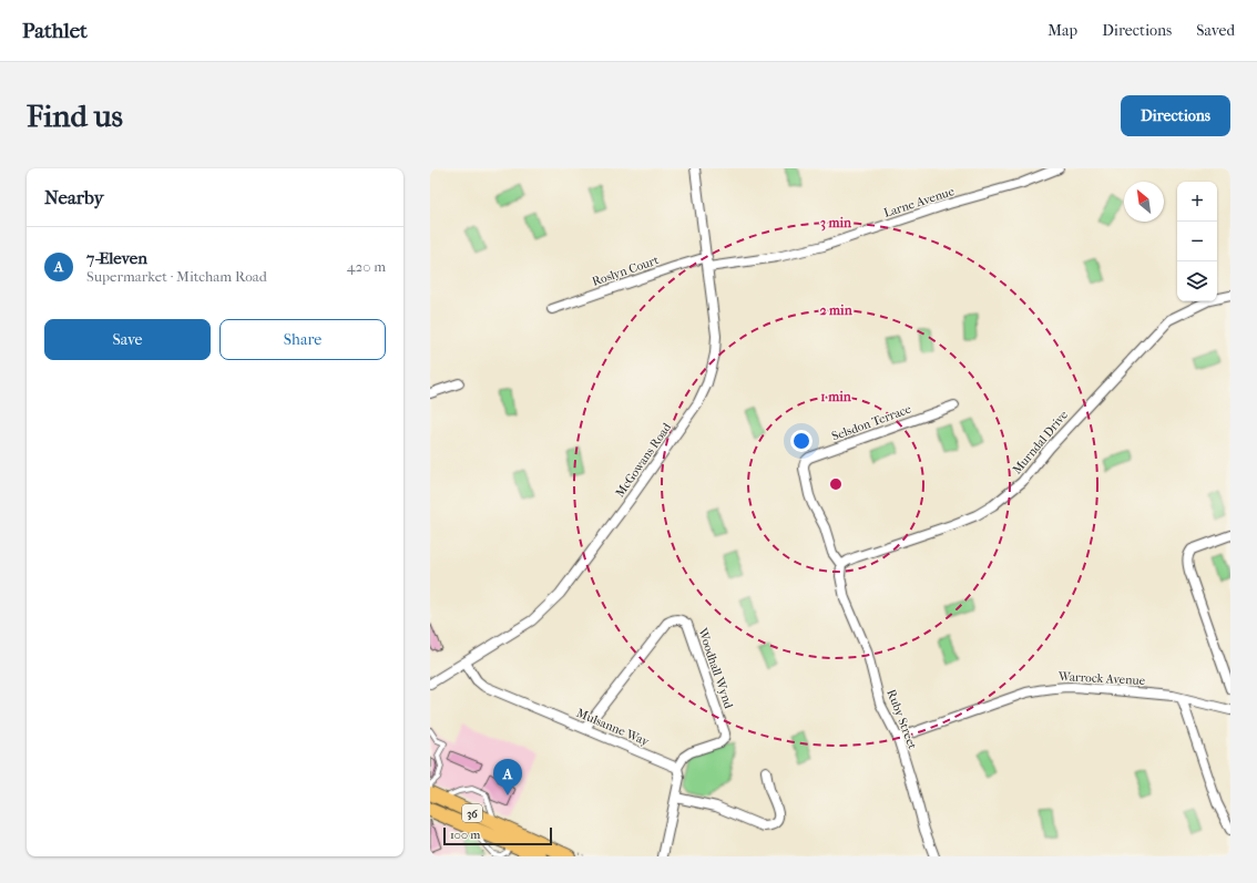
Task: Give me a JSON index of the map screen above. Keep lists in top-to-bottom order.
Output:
{
  "streets": {
    "main road": ["36"],
    "street": [
      "Larne Avenue",
      "Roslyn Court",
      "Selsdon Terrace",
      "Murndal Drive",
      "McGowans Road",
      "Woodhall Wynd",
      "Warrock Avenue",
      "Ruby Street",
      "Mulsanne Way"
    ]
  },
  "crossings": [
    ["Larne Avenue", "McGowans Road"],
    ["Roslyn Court", "McGowans Road"],
    ["Selsdon Terrace", "Murndal Drive"],
    ["Selsdon Terrace", "Ruby Street"],
    ["Murndal Drive", "Ruby Street"],
    ["McGowans Road", "Mulsanne Way"],
    ["Woodhall Wynd", "Mulsanne Way"],
    ["Warrock Avenue", "Ruby Street"]
  ],
  "scale_bar": "100 m",
  "north": "top left",
  "page": {
    "header": "Pathlet",
    "nav": ["Map", "Directions", "Saved"],
    "buttons": [
      "Directions",
      ["Save", "Share"]
    ],
    "title": "Find us",
    "heading": "Nearby",
    "map_buttons": ["+", "−"],
    "list": [
      {
        "mark": "A",
        "name": "7-Eleven",
        "note": "Supermarket · Mitcham Road",
        "value": "420 m"
      }
    ],
    "pins": "A",
    "scale": "100 m"
  },
  "rings": ["3 min", "2 min", "1 min"]
}
